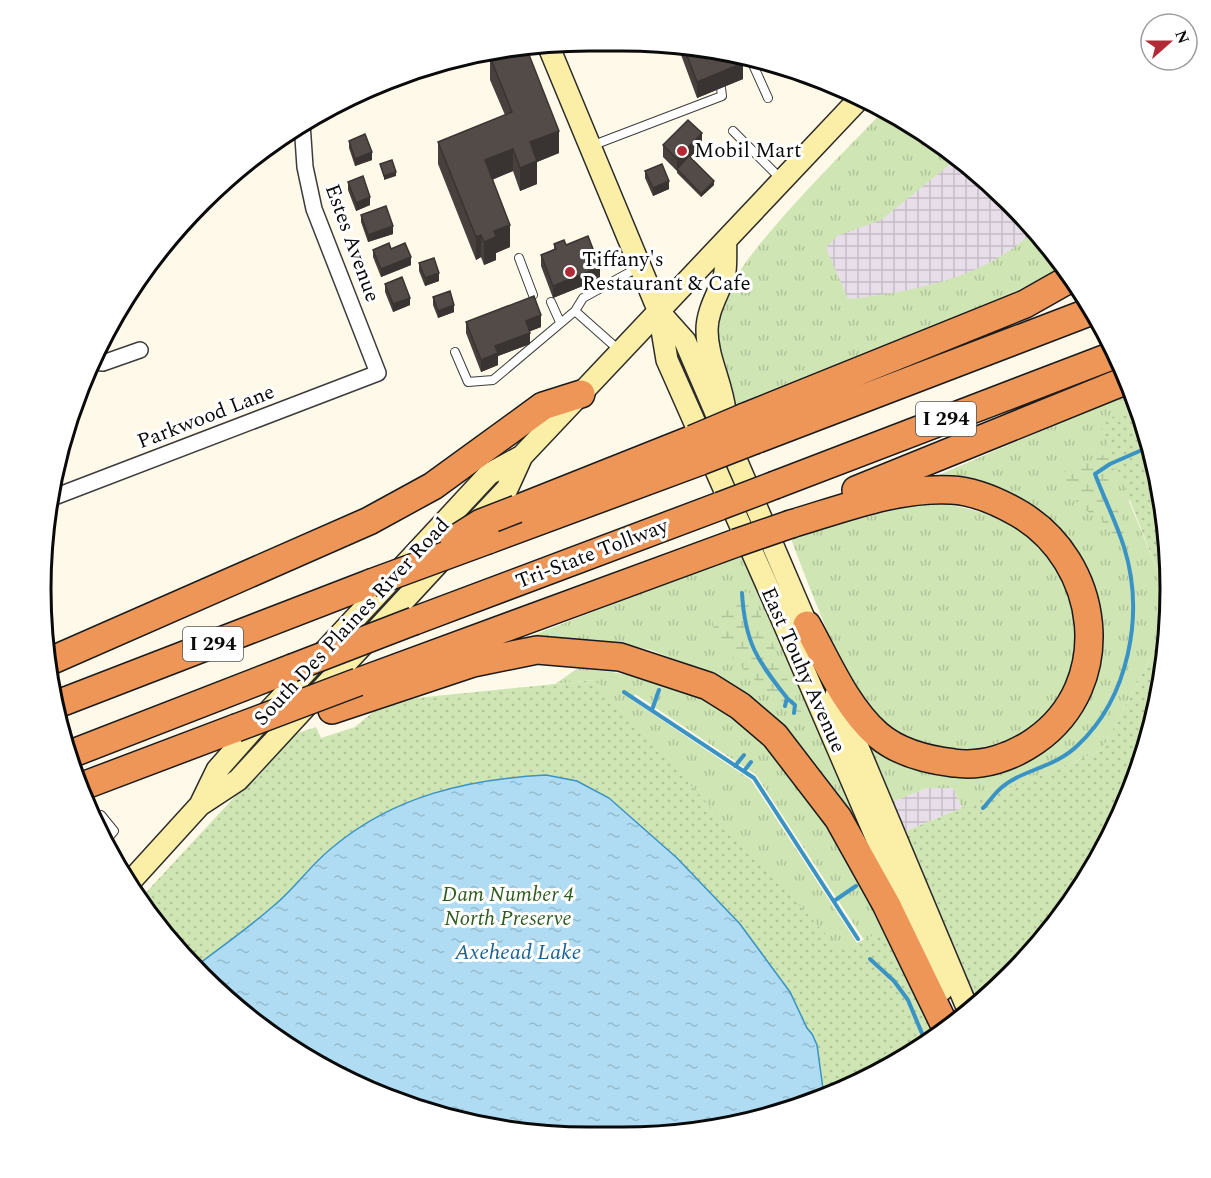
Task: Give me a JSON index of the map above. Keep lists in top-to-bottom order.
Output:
{
  "streets": {
    "highway": ["I 294", "Tri-State Tollway"],
    "main road": ["South Des Plaines River Road", "East Touhy Avenue"],
    "street": ["Estes Avenue", "Parkwood Lane"]
  },
  "crossings": [
    ["Estes Avenue", "Parkwood Lane"],
    ["South Des Plaines River Road", "East Touhy Avenue"]
  ],
  "water": ["Axehead Lake"],
  "parks": ["Dam Number 4 North Preserve"],
  "places": ["Mobil Mart", "Tiffany's Restaurant & Cafe"],
  "north": "right"
}
